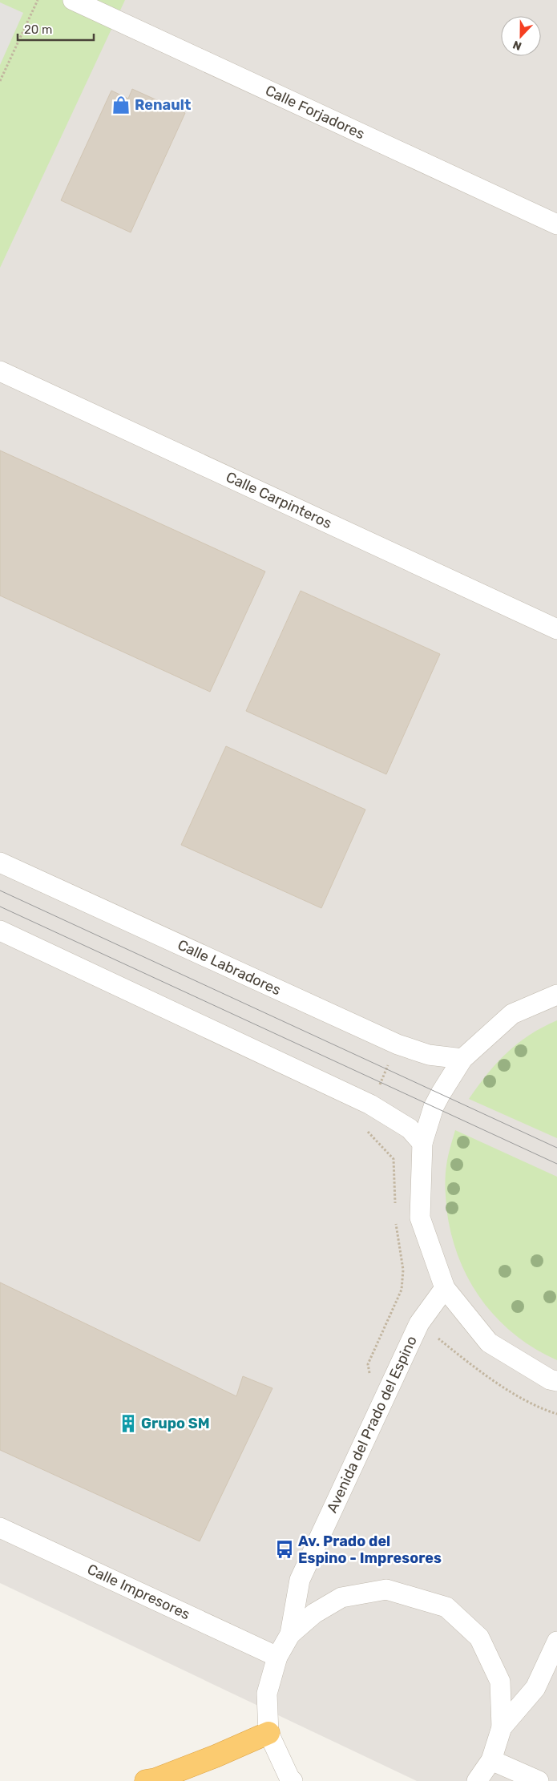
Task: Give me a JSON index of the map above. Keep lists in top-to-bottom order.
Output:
{
  "streets": {
    "street": [
      "Calle Forjadores",
      "Calle Carpinteros",
      "Calle Labradores",
      "Avenida del Prado del Espino",
      "Calle Impresores"
    ]
  },
  "places": {
    "shop": ["Renault"],
    "building": ["Grupo SM"],
    "bus stop": ["Av. Prado del Espino - Impresores"]
  },
  "scale_bar": "20 m",
  "north": "bottom"
}
